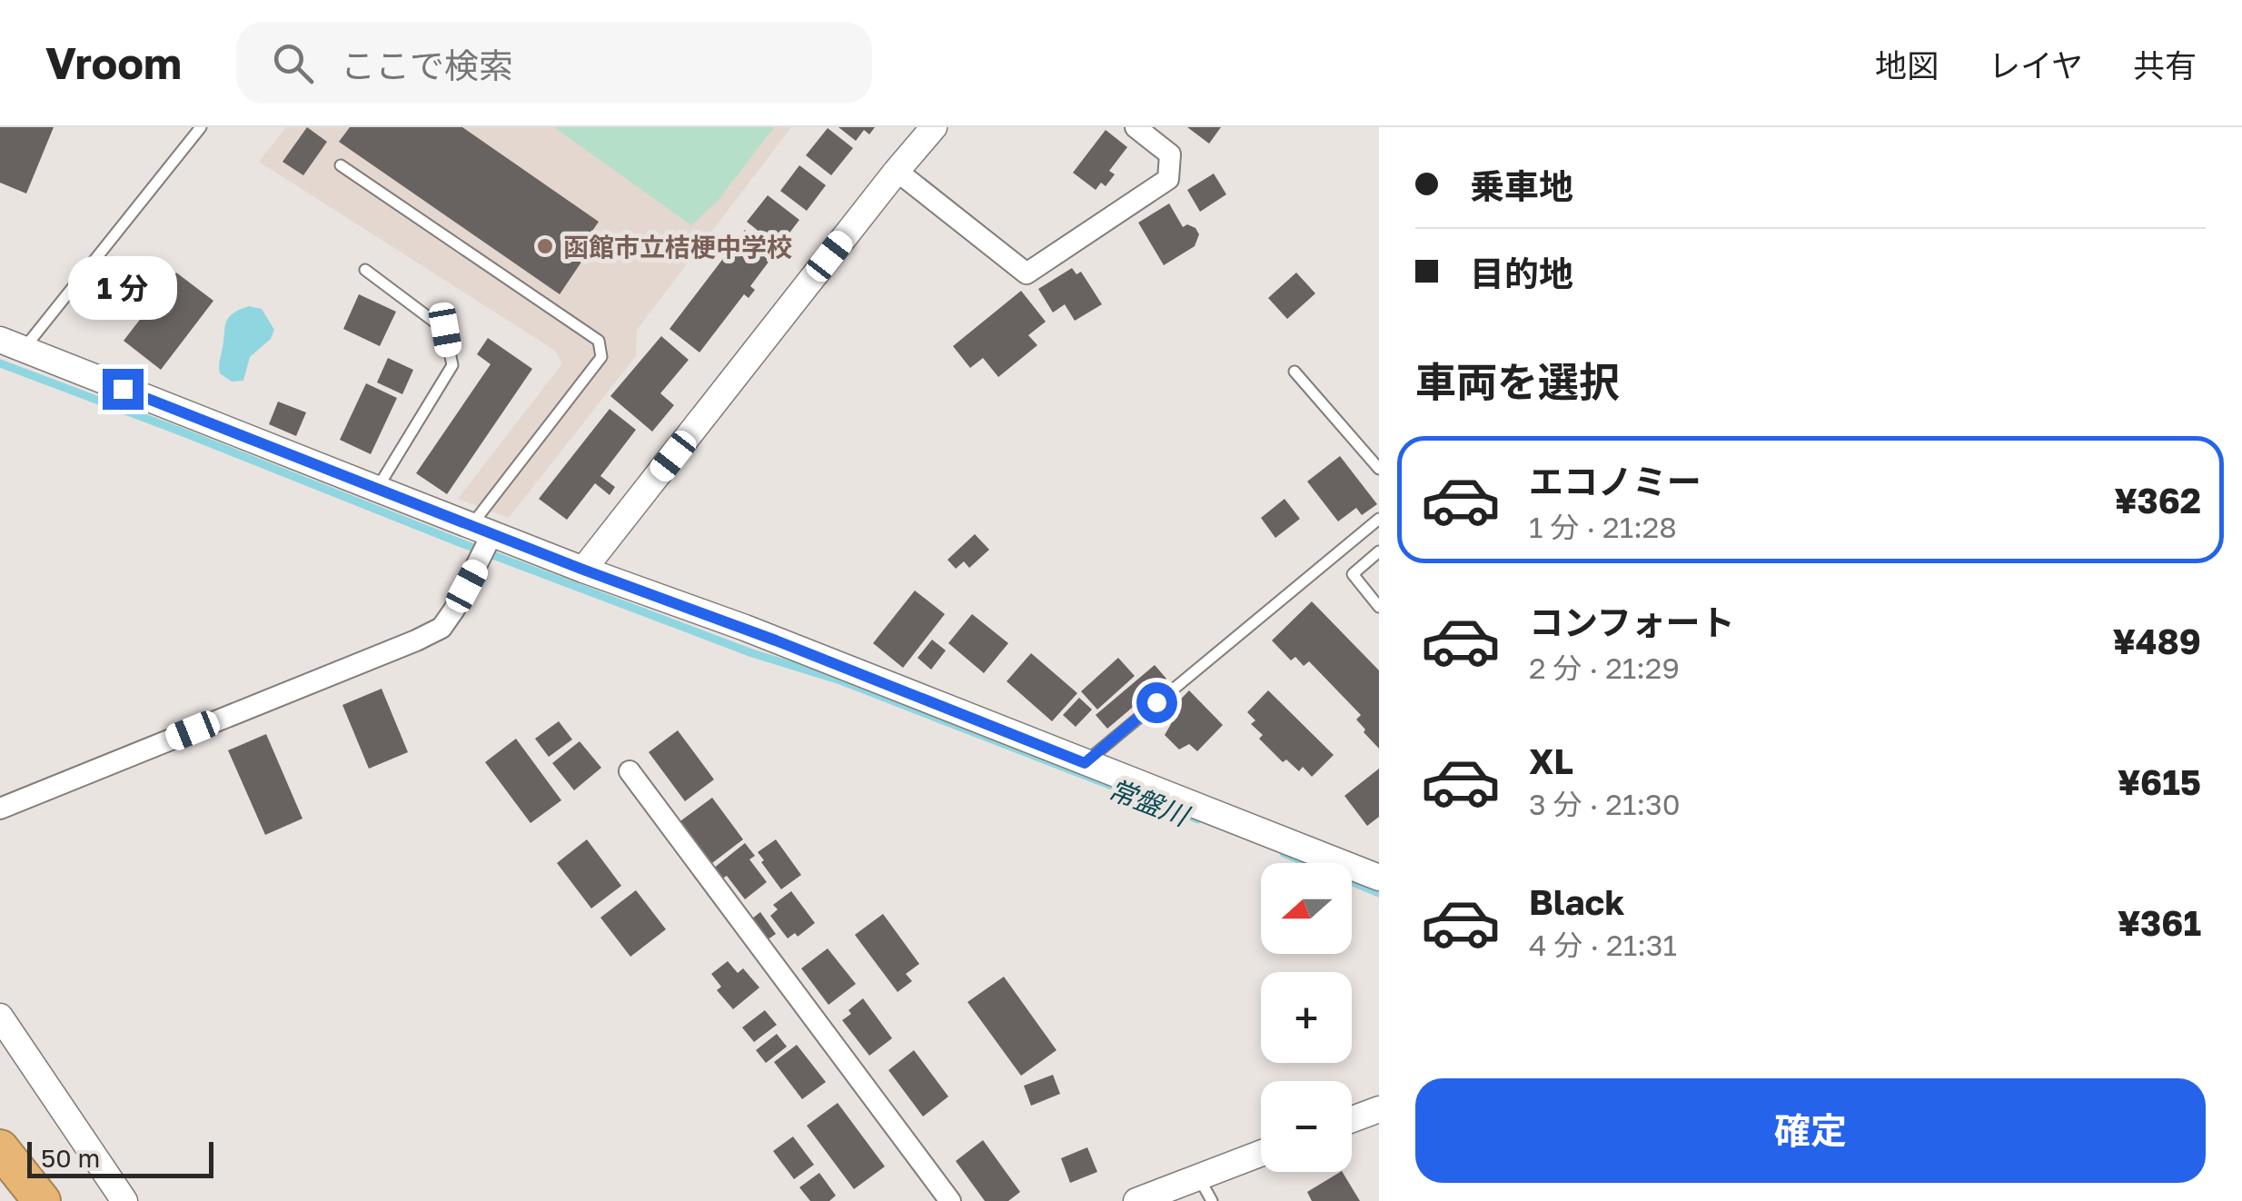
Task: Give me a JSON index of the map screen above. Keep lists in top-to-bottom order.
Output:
{
  "water": ["常盤川"],
  "places": ["函館市立桔梗中学校"],
  "scale_bar": "50 m",
  "north": "left",
  "page": {
    "header": "Vroom",
    "search": "ここで検索",
    "nav": ["地図", "レイヤ", "共有"],
    "banner": ["乗車地", "目的地"],
    "bubble": "1 分",
    "heading": "車両を選択",
    "list": [
      {
        "name": "エコノミー",
        "note": "1 分 · 21:28",
        "value": "¥362"
      },
      {
        "name": "コンフォート",
        "note": "2 分 · 21:29",
        "value": "¥489"
      },
      {
        "name": "XL",
        "note": "3 分 · 21:30",
        "value": "¥615"
      },
      {
        "name": "Black",
        "note": "4 分 · 21:31",
        "value": "¥361"
      }
    ],
    "map_buttons": ["+", "−"],
    "buttons": "確定",
    "scale": "50 m"
  }
}
